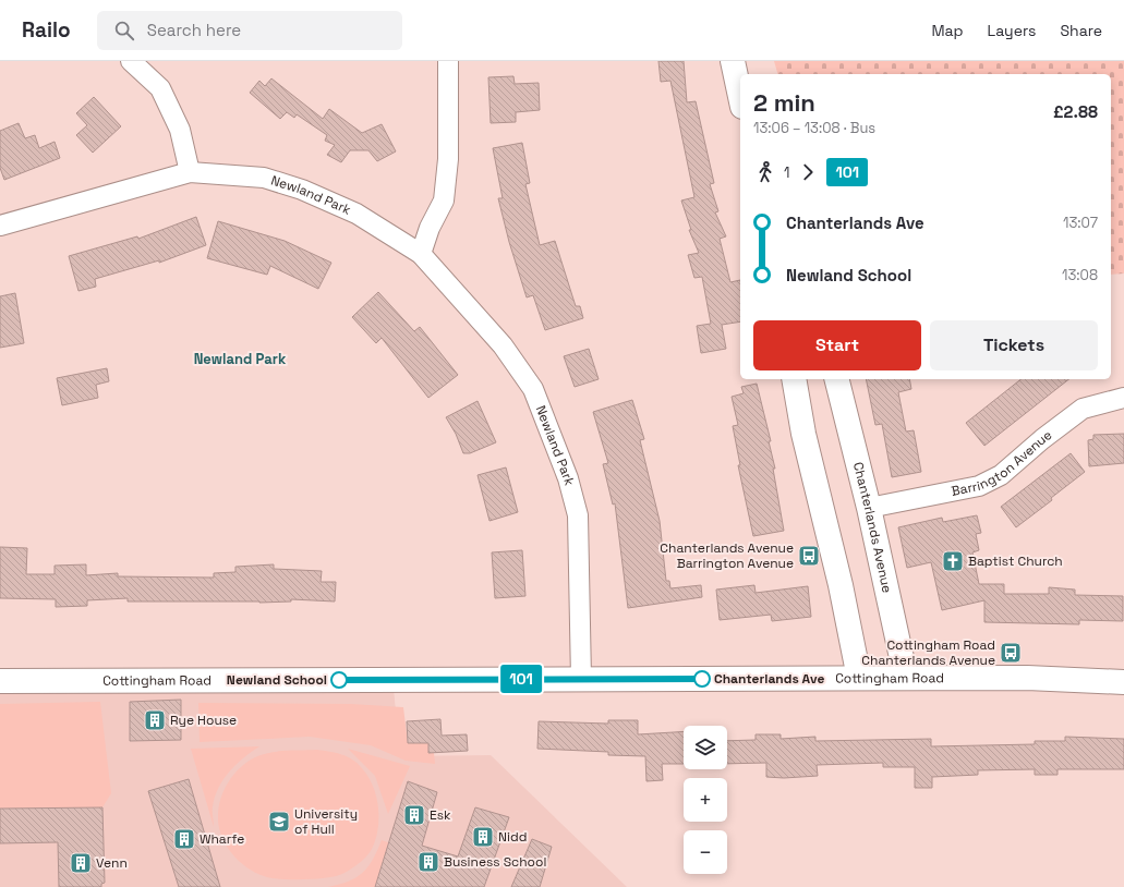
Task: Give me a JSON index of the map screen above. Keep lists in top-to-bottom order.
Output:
{
  "streets": {
    "main road": ["Chanterlands Avenue", "Cottingham Road"],
    "street": ["Newland Park", "Barrington Avenue"]
  },
  "crossings": [
    ["Newland Park", "Cottingham Road"],
    ["Barrington Avenue", "Chanterlands Avenue"],
    ["Chanterlands Avenue", "Cottingham Road"]
  ],
  "districts": ["Newland Park"],
  "places": {
    "bus stop": ["Chanterlands Avenue Barrington Avenue", "Cottingham Road Chanterlands Avenue"],
    "church": ["Baptist Church"],
    "other": ["Chanterlands Ave", "Newland School"],
    "building": [
      "Rye House",
      "Esk",
      "Nidd",
      "Wharfe",
      "Business School",
      "Venn"
    ],
    "school or university": ["University of Hull"]
  },
  "lines": ["bus line 101"],
  "page": {
    "header": "Railo",
    "search": "Search here",
    "nav": ["Map", "Layers", "Share"],
    "on_map": "101",
    "heading": ["2 min", "13:06 – 13:08 · Bus", "£2.88"],
    "legs": ["1", "101"],
    "list": [
      {
        "name": "Chanterlands Ave",
        "value": "13:07"
      },
      {
        "name": "Newland School",
        "value": "13:08"
      }
    ],
    "buttons": ["Start", "Tickets"],
    "map_buttons": ["+", "−"]
  }
}
